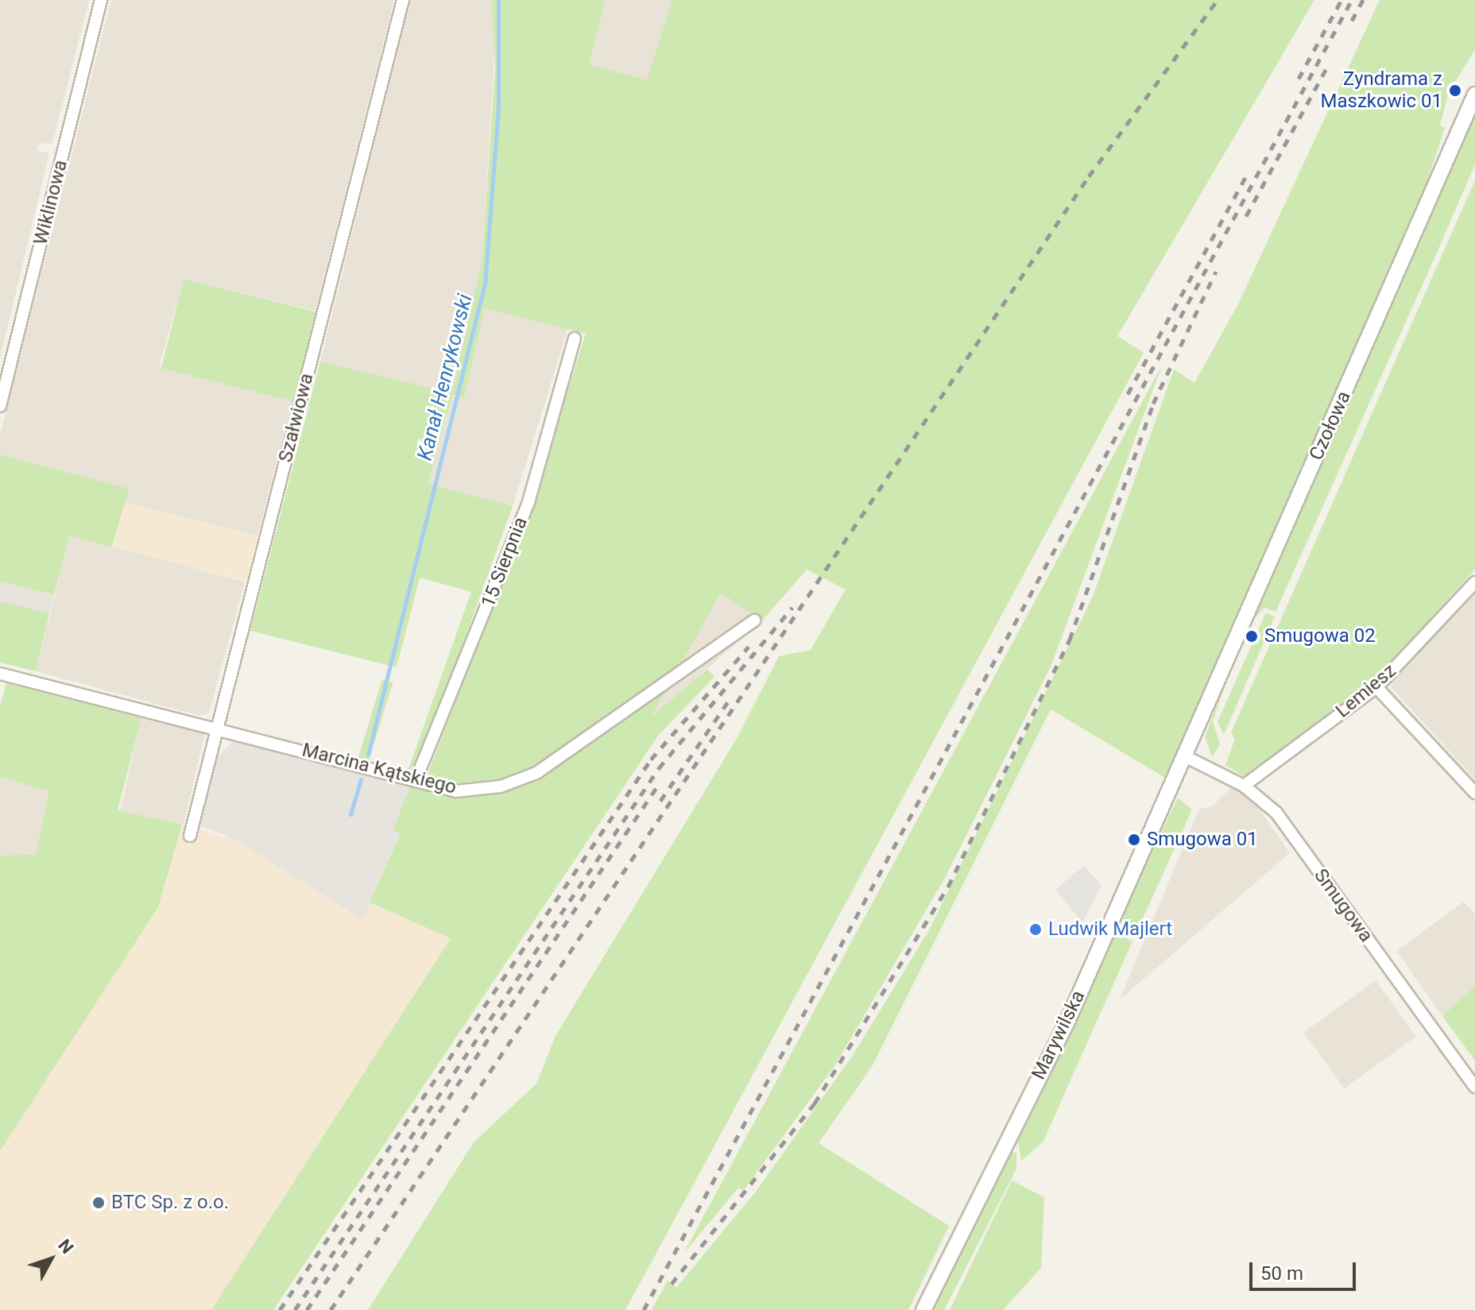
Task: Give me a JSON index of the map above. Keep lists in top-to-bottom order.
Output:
{
  "streets": {
    "street": [
      "Wiklinowa",
      "Szałwiowa",
      "Czołowa",
      "15 Sierpnia",
      "Lemiesz",
      "Marcina Kątskiego",
      "Smugowa",
      "Marywilska"
    ]
  },
  "crossings": [
    ["Szałwiowa", "Marcina Kątskiego"],
    ["Czołowa", "Smugowa"],
    ["Czołowa", "Marywilska"],
    ["15 Sierpnia", "Marcina Kątskiego"],
    ["Lemiesz", "Smugowa"],
    ["Smugowa", "Marywilska"]
  ],
  "water": ["Kanał Henrykowski"],
  "places": [
    "Zyndrama z Maszkowic 01",
    "Smugowa 02",
    "Smugowa 01",
    "Ludwik Majlert",
    "BTC Sp. z o.o."
  ],
  "scale_bar": "50 m",
  "north": "top right"
}
